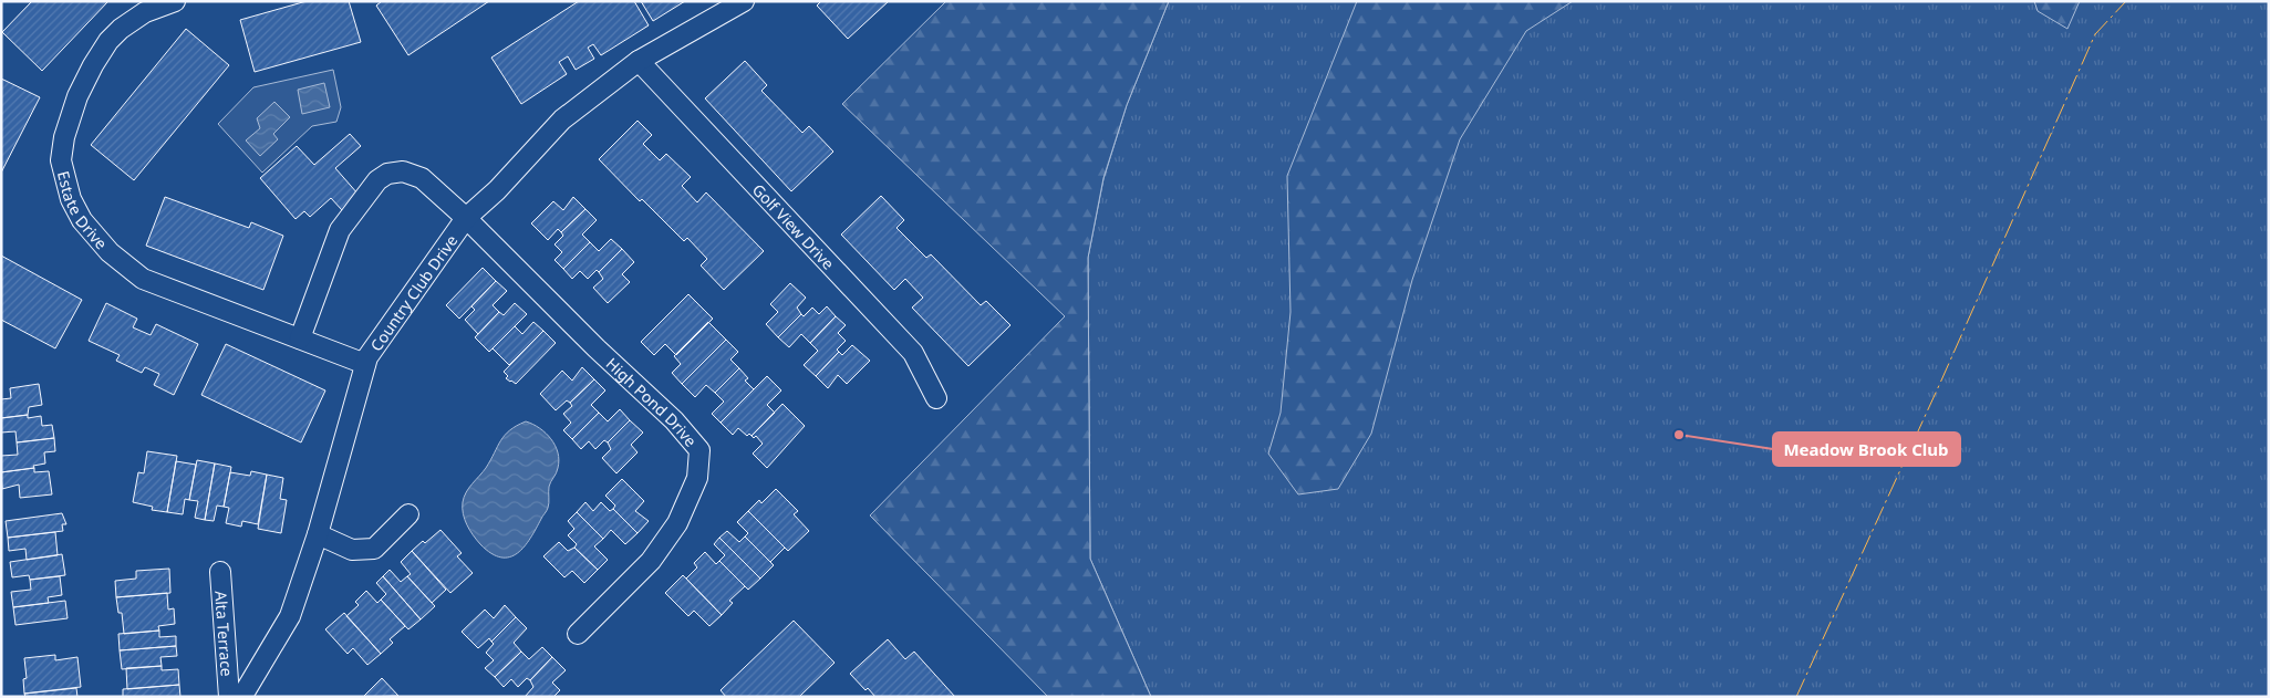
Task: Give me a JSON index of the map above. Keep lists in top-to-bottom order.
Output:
{
  "streets": {
    "street": [
      "Estate Drive",
      "Golf View Drive",
      "Country Club Drive",
      "High Pond Drive",
      "Alta Terrace"
    ]
  },
  "crossings": [
    ["Estate Drive", "Country Club Drive"],
    ["Golf View Drive", "Country Club Drive"],
    ["Country Club Drive", "High Pond Drive"]
  ],
  "places": ["Meadow Brook Club"]
}
